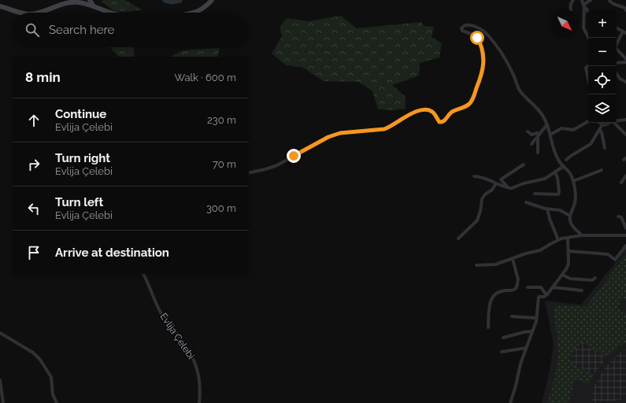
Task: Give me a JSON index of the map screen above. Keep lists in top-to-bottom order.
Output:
{
  "streets": {
    "street": ["Evlija Çelebi"]
  },
  "north": "bottom right",
  "page": {
    "map_buttons": ["+", "−"],
    "search": "Search here",
    "heading": ["8 min", "Walk · 600 m"],
    "list": [
      ["Continue", "Evlija Çelebi", "230 m"],
      ["Turn right", "Evlija Çelebi", "70 m"],
      ["Turn left", "Evlija Çelebi", "300 m"],
      "Arrive at destination"
    ]
  }
}
